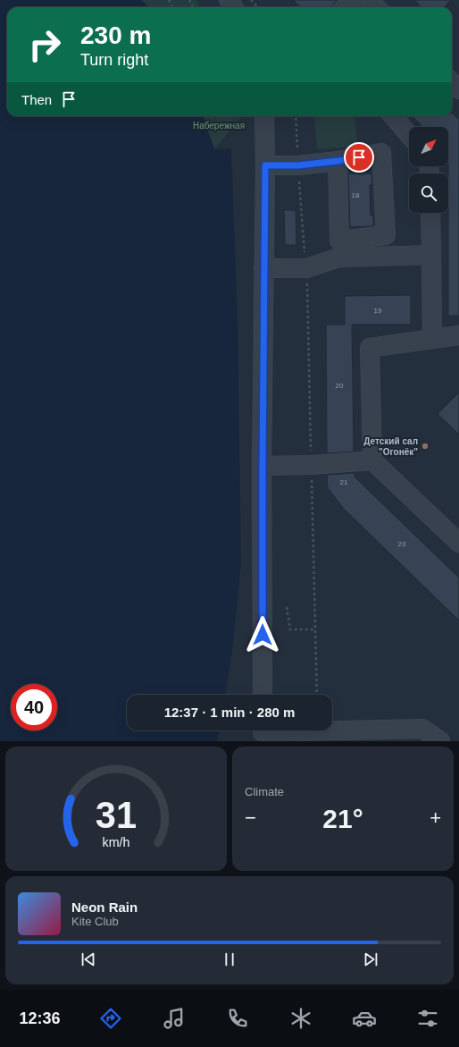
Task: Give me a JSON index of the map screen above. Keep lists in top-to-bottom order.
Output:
{
  "parks": ["Набережная"],
  "places": ["Детский сал \"Огонёк\""],
  "house_numbers": [
    "18",
    "19",
    "20",
    "21",
    "23"
  ],
  "north": "top right",
  "page": {
    "turn": ["230 m", "Turn right"],
    "then": "Then",
    "limit": "40",
    "trip": "12:37 · 1 min · 280 m",
    "tile": "Climate",
    "heat": ["−", "21°", "+"],
    "song": ["Neon Rain", "Kite Club"],
    "tabs": "12:36",
    "gauge": ["31", "km/h"]
  }
}
